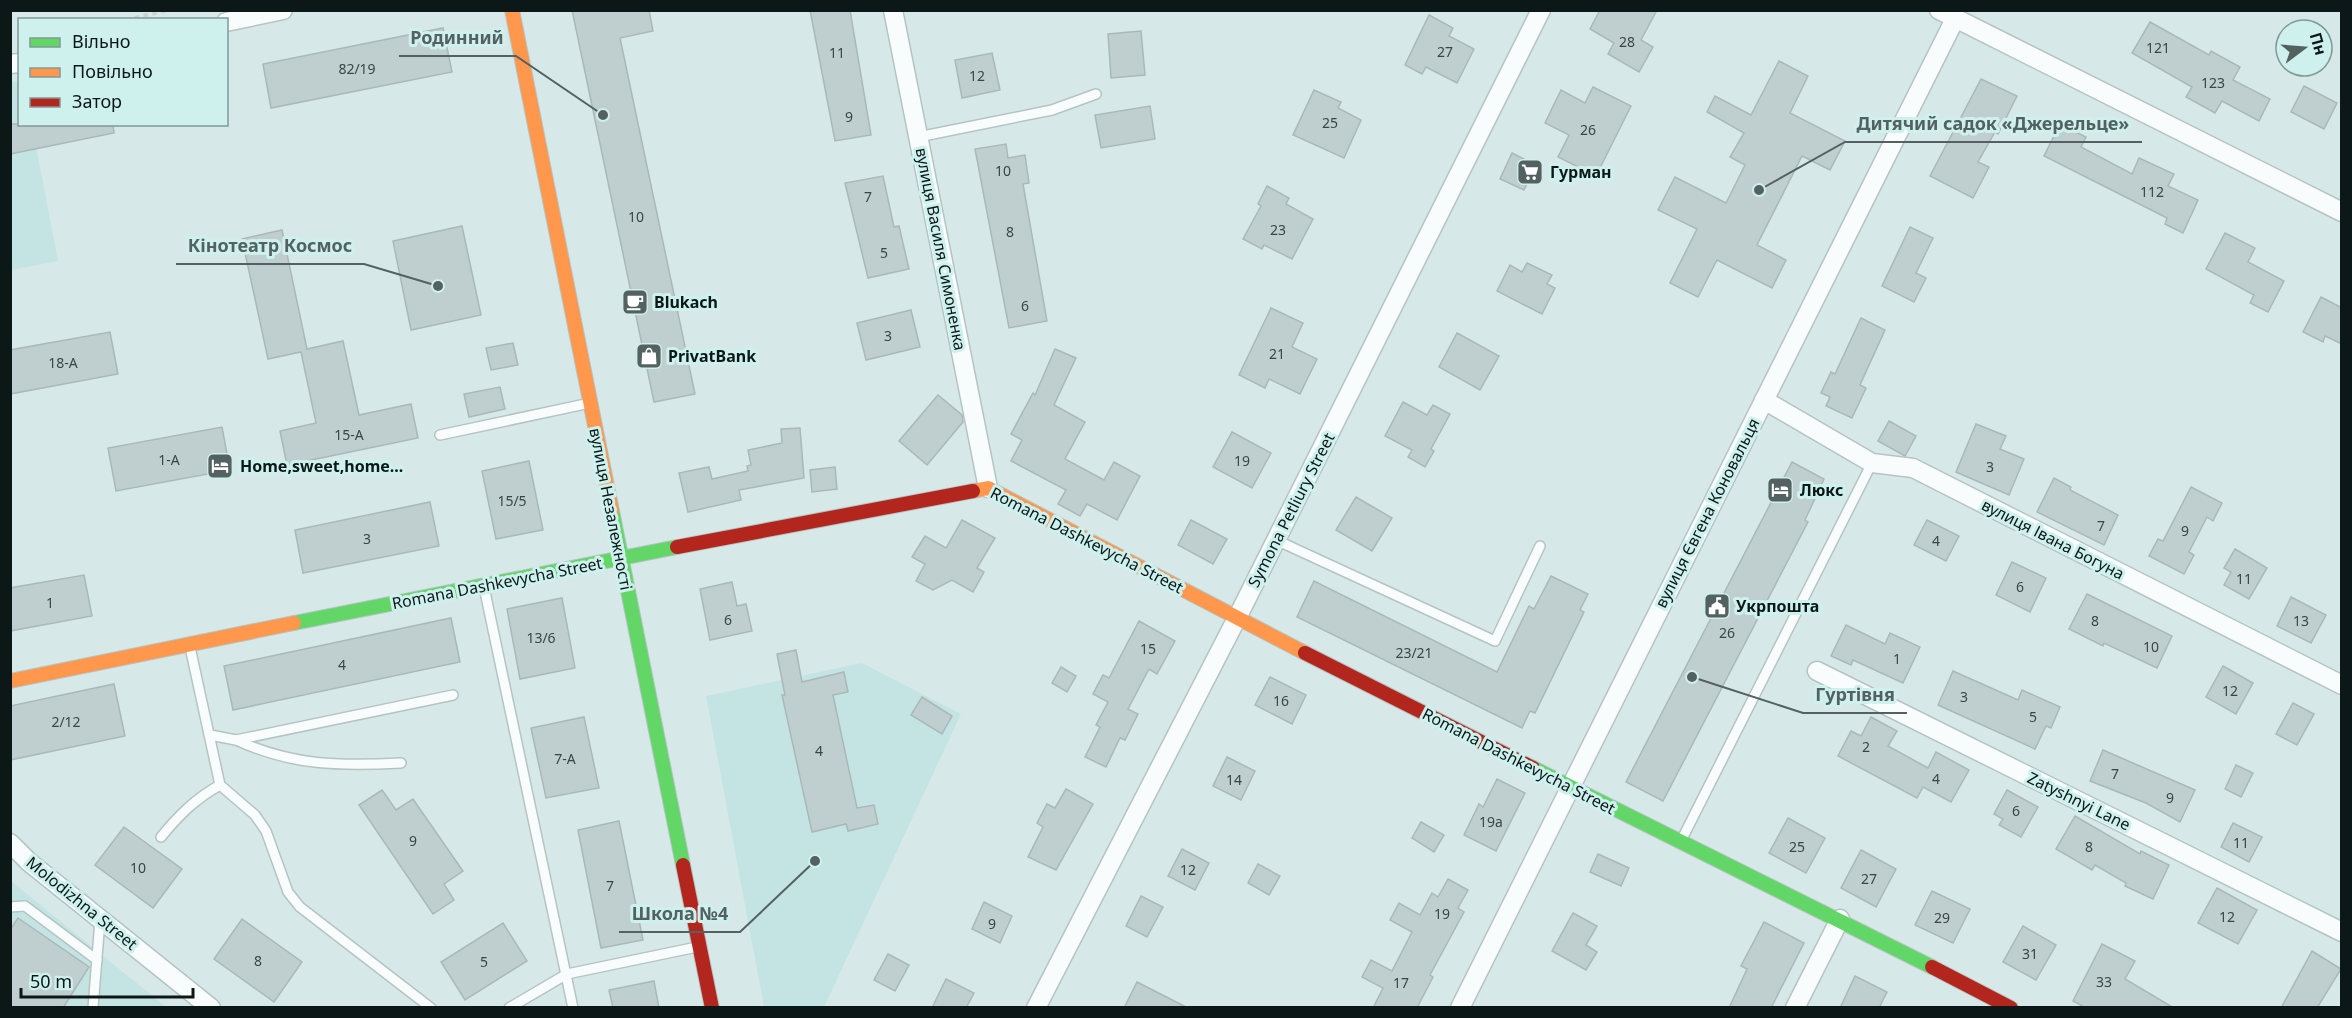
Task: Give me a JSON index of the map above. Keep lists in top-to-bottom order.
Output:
{
  "streets": {
    "street": [
      "вулиця Василя Симоненка",
      "вулиця Незалежності",
      "Symona Petliury Street",
      "вулиця Євгена Коновальця",
      "вулиця Івана Богуна",
      "Romana Dashkevycha Street",
      "Zatyshnyi Lane",
      "Molodizhna Street"
    ]
  },
  "crossings": [
    ["вулиця Василя Симоненка", "Romana Dashkevycha Street"],
    ["вулиця Незалежності", "Romana Dashkevycha Street"],
    ["Symona Petliury Street", "Romana Dashkevycha Street"],
    ["вулиця Євгена Коновальця", "вулиця Івана Богуна"],
    ["вулиця Євгена Коновальця", "Romana Dashkevycha Street"]
  ],
  "places": {
    "other": [
      "Родинний",
      "Дитячий садок «Джерельце»",
      "Кінотеатр Космос",
      "Гуртівня",
      "Школа №4"
    ],
    "supermarket": ["Гурман"],
    "cafe": ["Blukach"],
    "shop": ["PrivatBank"],
    "hotel": ["Home,sweet,home...", "Люкс"],
    "public building": ["Укрпошта"]
  },
  "house_numbers": [
    "28",
    "121",
    "27",
    "11",
    "82/19",
    "12",
    "123",
    "9",
    "25",
    "26",
    "10",
    "112",
    "7",
    "10",
    "23",
    "8",
    "5",
    "6",
    "3",
    "21",
    "18-А",
    "15-А",
    "1-А",
    "19",
    "3",
    "15/5",
    "7",
    "9",
    "3",
    "4",
    "11",
    "6",
    "1",
    "6",
    "8",
    "13",
    "26",
    "13/6",
    "10",
    "15",
    "23/21",
    "1",
    "4",
    "12",
    "3",
    "16",
    "5",
    "2/12",
    "2",
    "4",
    "7-А",
    "7",
    "4",
    "14",
    "9",
    "6",
    "19а",
    "9",
    "11",
    "25",
    "8",
    "10",
    "12",
    "27",
    "7",
    "19",
    "12",
    "29",
    "9",
    "31",
    "8",
    "5",
    "33",
    "17"
  ],
  "legend": ["Вільно", "Повільно", "Затор"],
  "scale_bar": "50 m",
  "north": "right"
}
